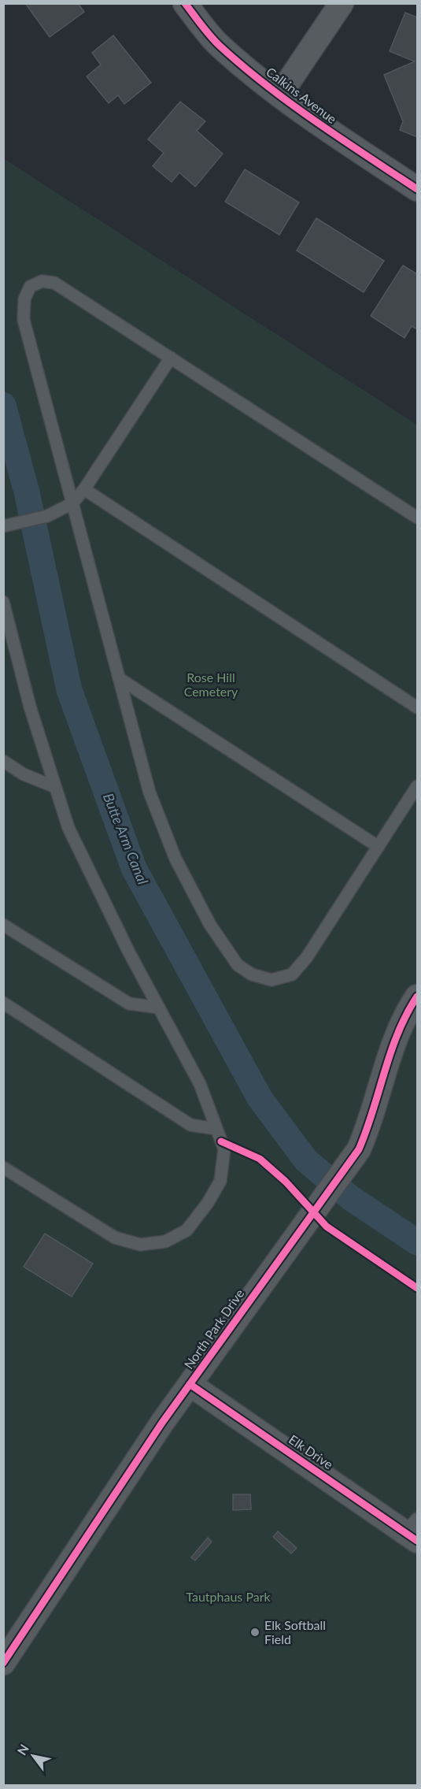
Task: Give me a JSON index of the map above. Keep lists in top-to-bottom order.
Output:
{
  "streets": {
    "street": ["Calkins Avenue", "North Park Drive", "Elk Drive"]
  },
  "crossings": [
    ["North Park Drive", "Elk Drive"]
  ],
  "water": ["Butte Arm Canal"],
  "parks": ["Rose Hill Cemetery", "Tautphaus Park"],
  "places": ["Elk Softball Field"],
  "north": "top left"
}
